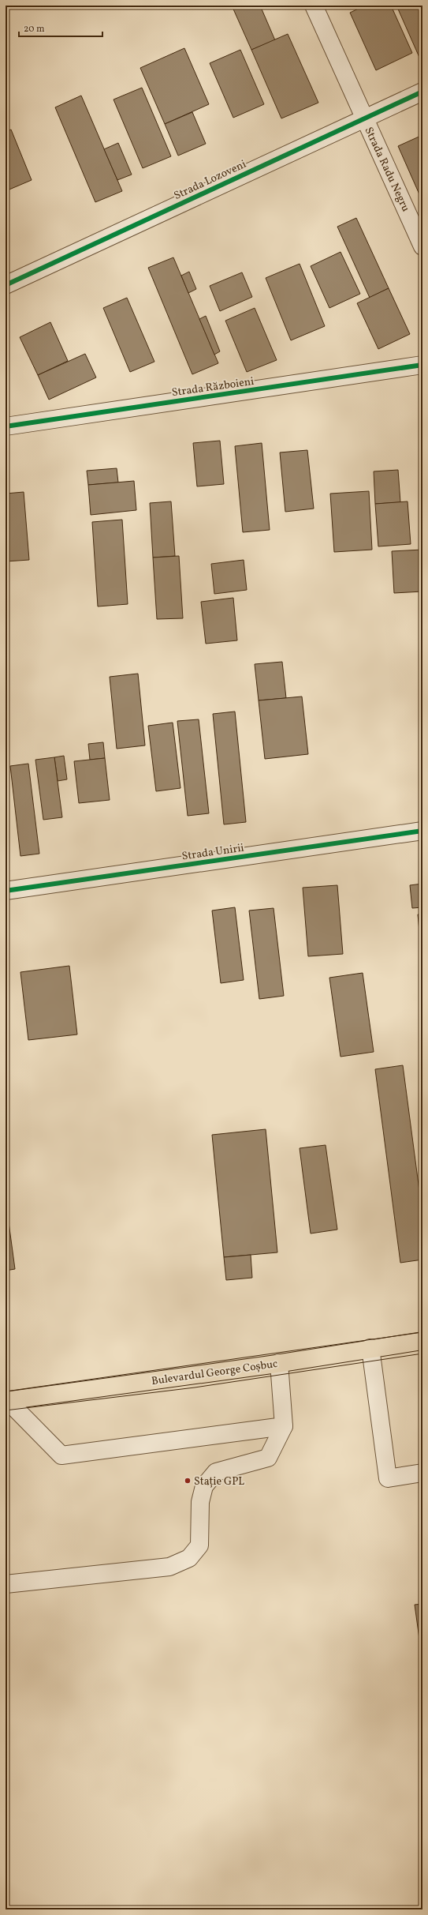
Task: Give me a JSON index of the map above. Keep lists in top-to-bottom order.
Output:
{
  "streets": {
    "main road": ["Bulevardul George Coșbuc"],
    "street": [
      "Strada Radu Negru",
      "Strada Lozoveni",
      "Strada Războieni",
      "Strada Unirii"
    ]
  },
  "crossings": [
    ["Strada Radu Negru", "Strada Lozoveni"]
  ],
  "places": ["Stație GPL"],
  "scale_bar": "20 m"
}
